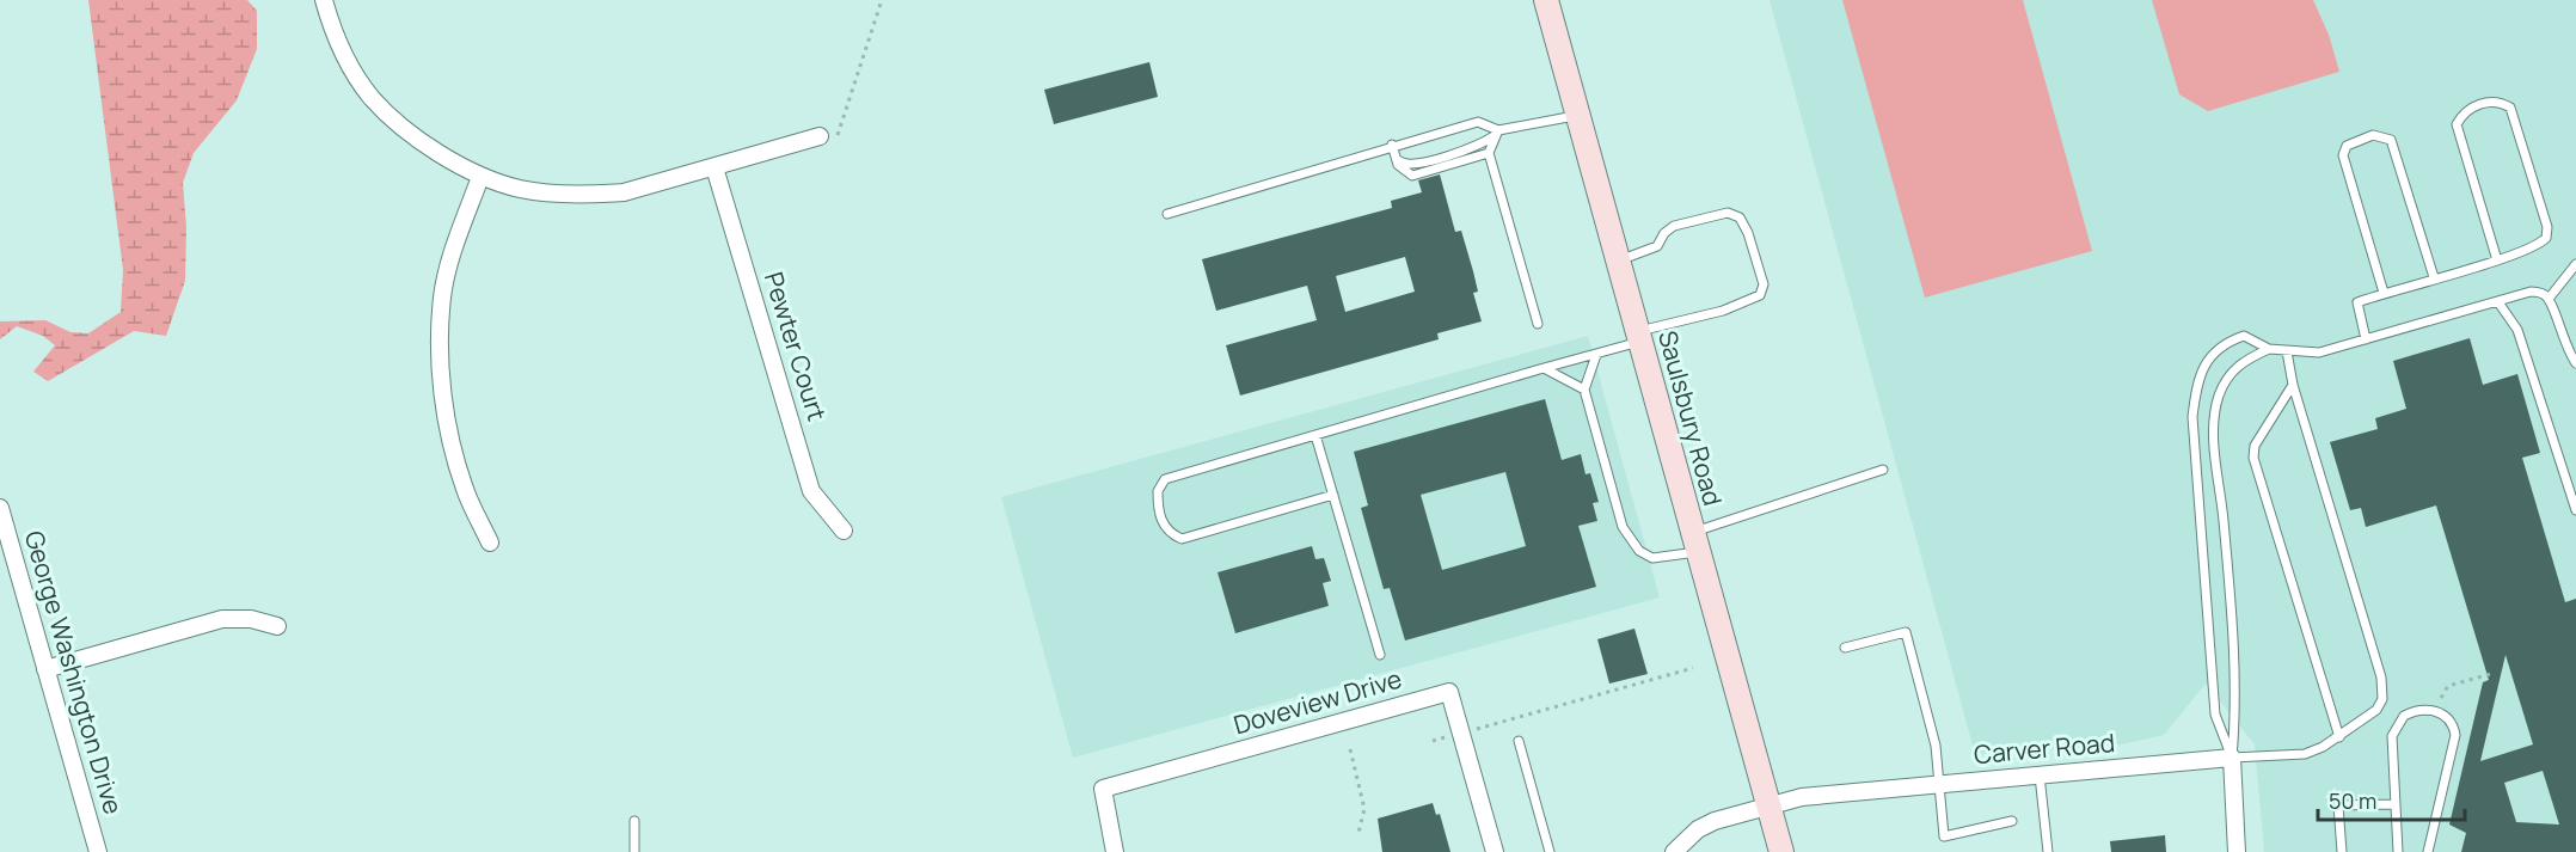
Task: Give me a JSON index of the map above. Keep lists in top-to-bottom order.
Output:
{
  "streets": {
    "main road": ["Saulsbury Road"],
    "street": [
      "Pewter Court",
      "George Washington Drive",
      "Doveview Drive",
      "Carver Road"
    ]
  },
  "crossings": [
    ["Saulsbury Road", "Carver Road"]
  ],
  "scale_bar": "50 m"
}
